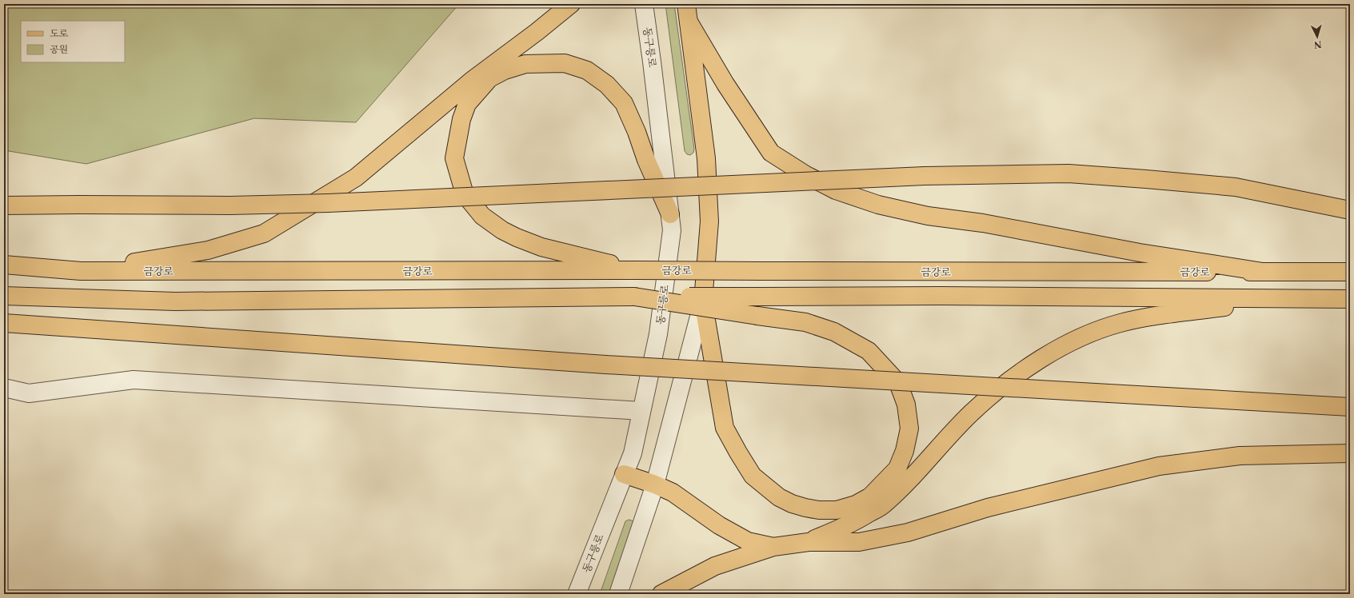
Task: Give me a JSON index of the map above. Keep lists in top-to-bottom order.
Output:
{
  "streets": {
    "main road": ["금강로"],
    "street": ["동구릉로"]
  },
  "legend": ["도로", "공원"],
  "north": "bottom"
}
